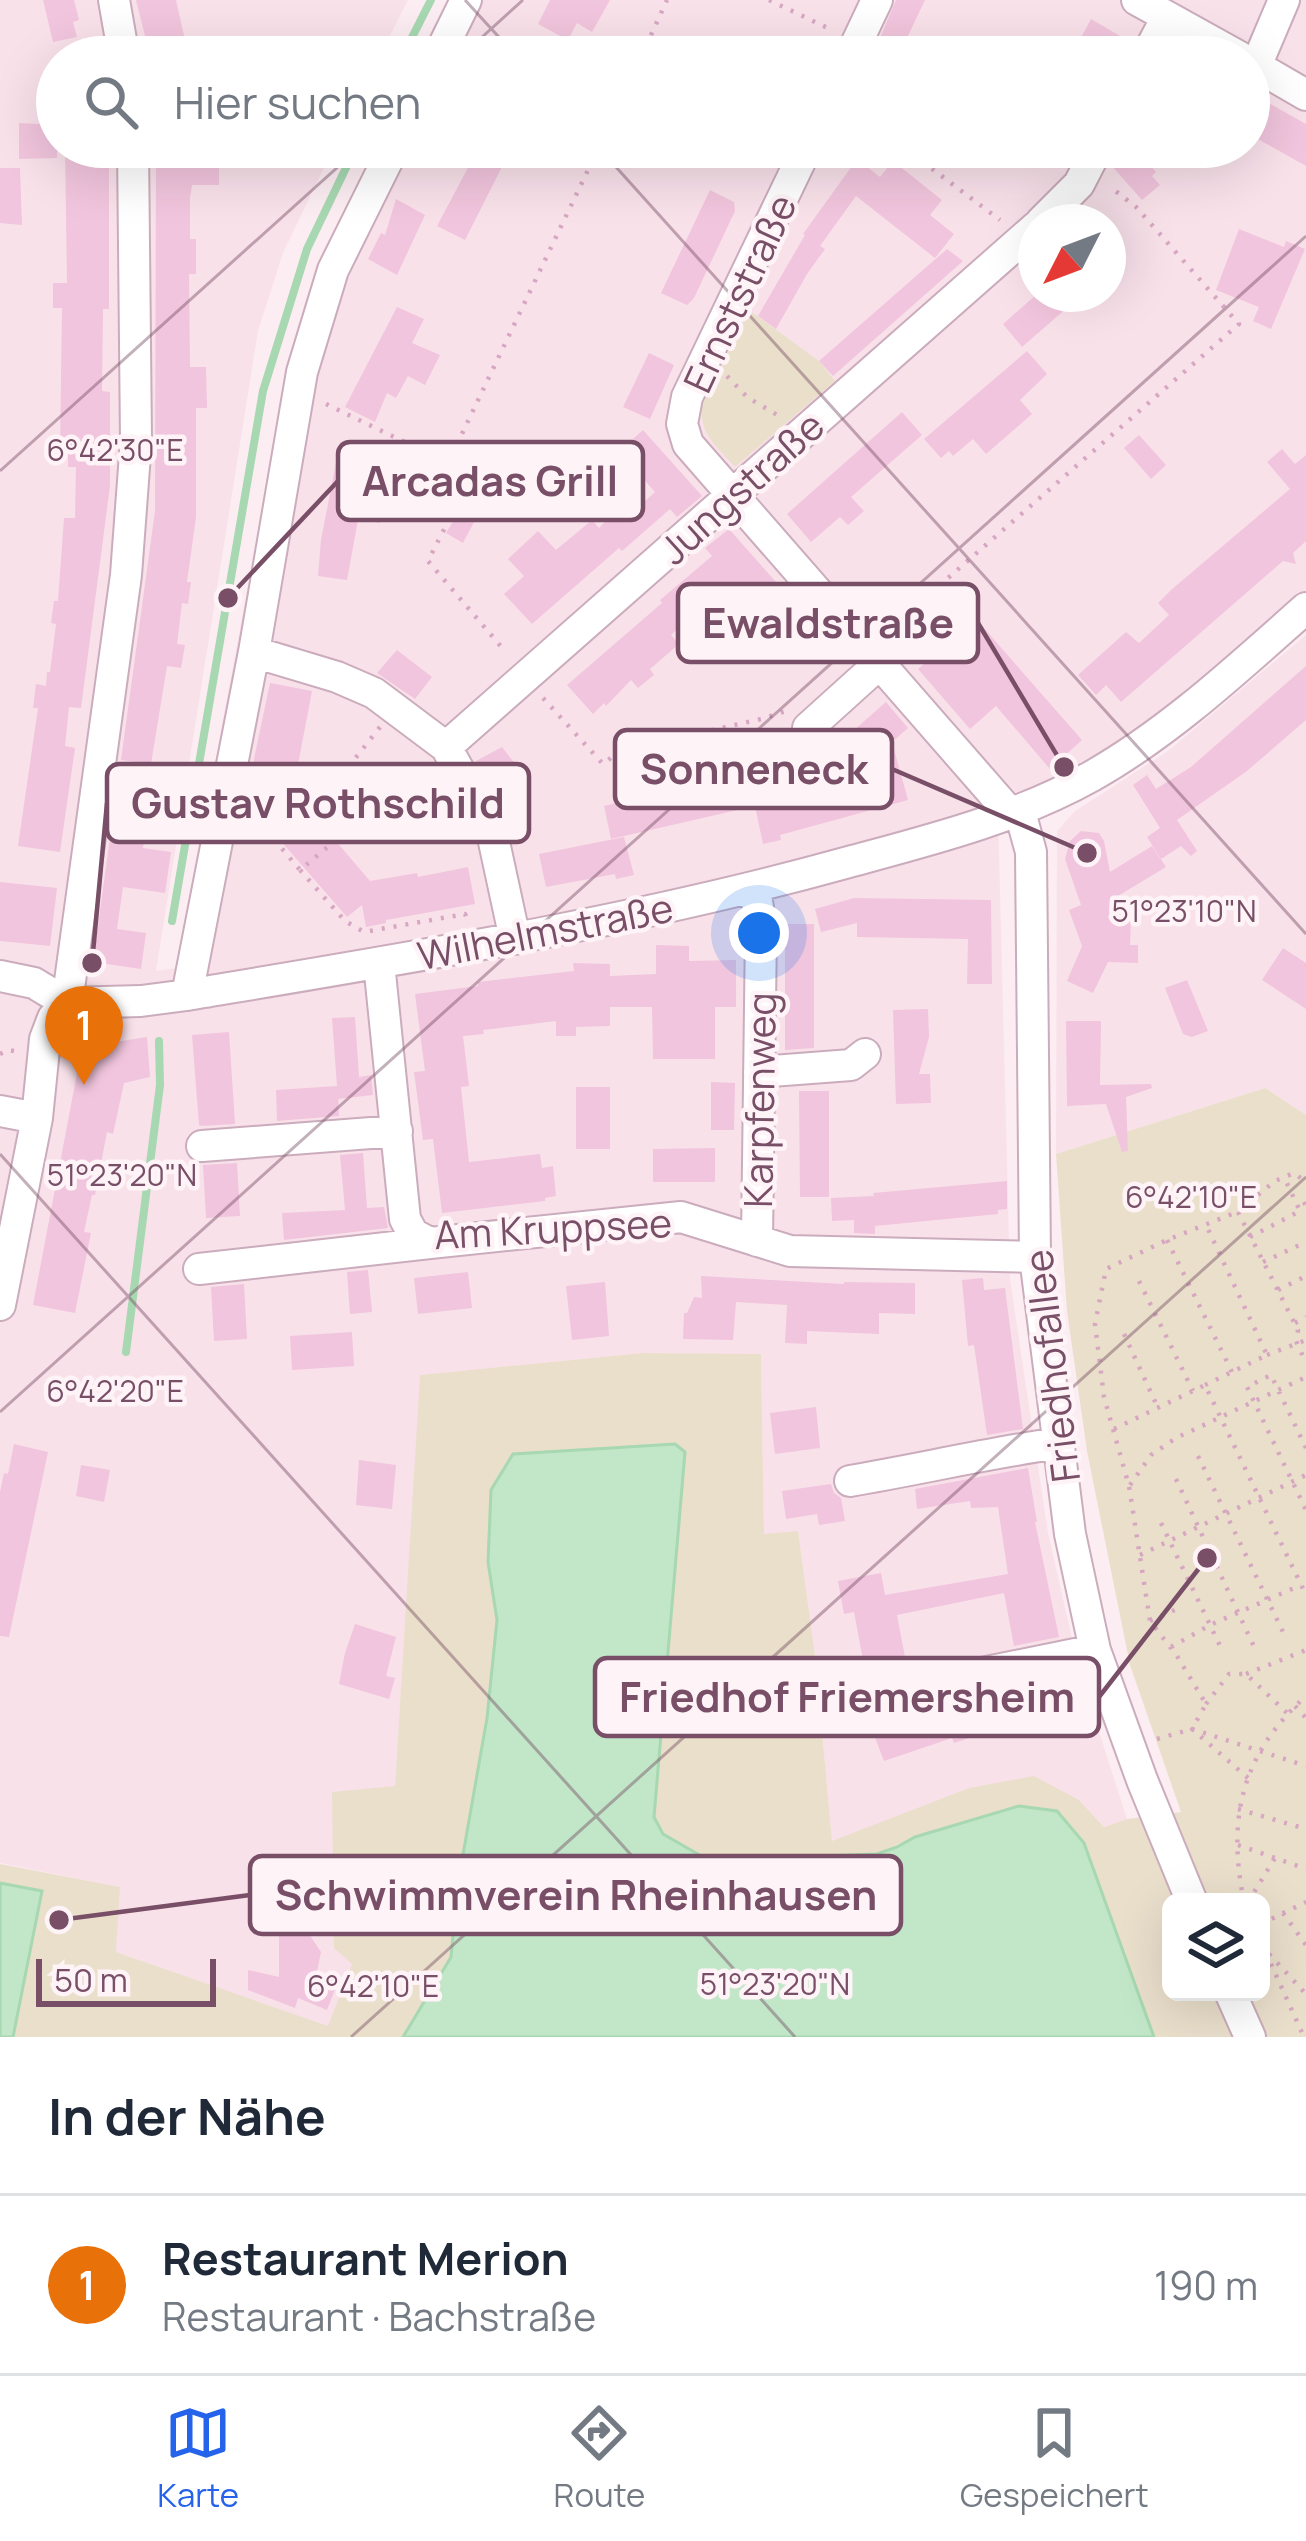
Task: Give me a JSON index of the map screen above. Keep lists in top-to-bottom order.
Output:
{
  "streets": {
    "street": [
      "Ernststraße",
      "Jungstraße",
      "Wilhelmstraße",
      "Karpfenweg",
      "Am Kruppsee",
      "Friedhofallee"
    ]
  },
  "crossings": [
    ["Ernststraße", "Jungstraße"],
    ["Wilhelmstraße", "Karpfenweg"],
    ["Wilhelmstraße", "Am Kruppsee"],
    ["Wilhelmstraße", "Friedhofallee"],
    ["Karpfenweg", "Am Kruppsee"],
    ["Am Kruppsee", "Friedhofallee"]
  ],
  "places": [
    "Arcadas Grill",
    "Ewaldstraße",
    "Sonneneck",
    "Gustav Rothschild",
    "Friedhof Friemersheim",
    "Schwimmverein Rheinhausen"
  ],
  "scale_bar": "50 m",
  "north": "bottom left",
  "page": {
    "search": "Hier suchen",
    "pins": "1",
    "scale": "50 m",
    "heading": "In der Nähe",
    "list": [
      {
        "mark": "1",
        "name": "Restaurant Merion",
        "note": "Restaurant · Bachstraße",
        "value": "190 m"
      }
    ],
    "nav": ["Karte", "Route", "Gespeichert"]
  },
  "coordinates": [
    "6°42'30\"E",
    "51°23'10\"N",
    "51°23'20\"N",
    "6°42'10\"E",
    "6°42'20\"E"
  ]
}
